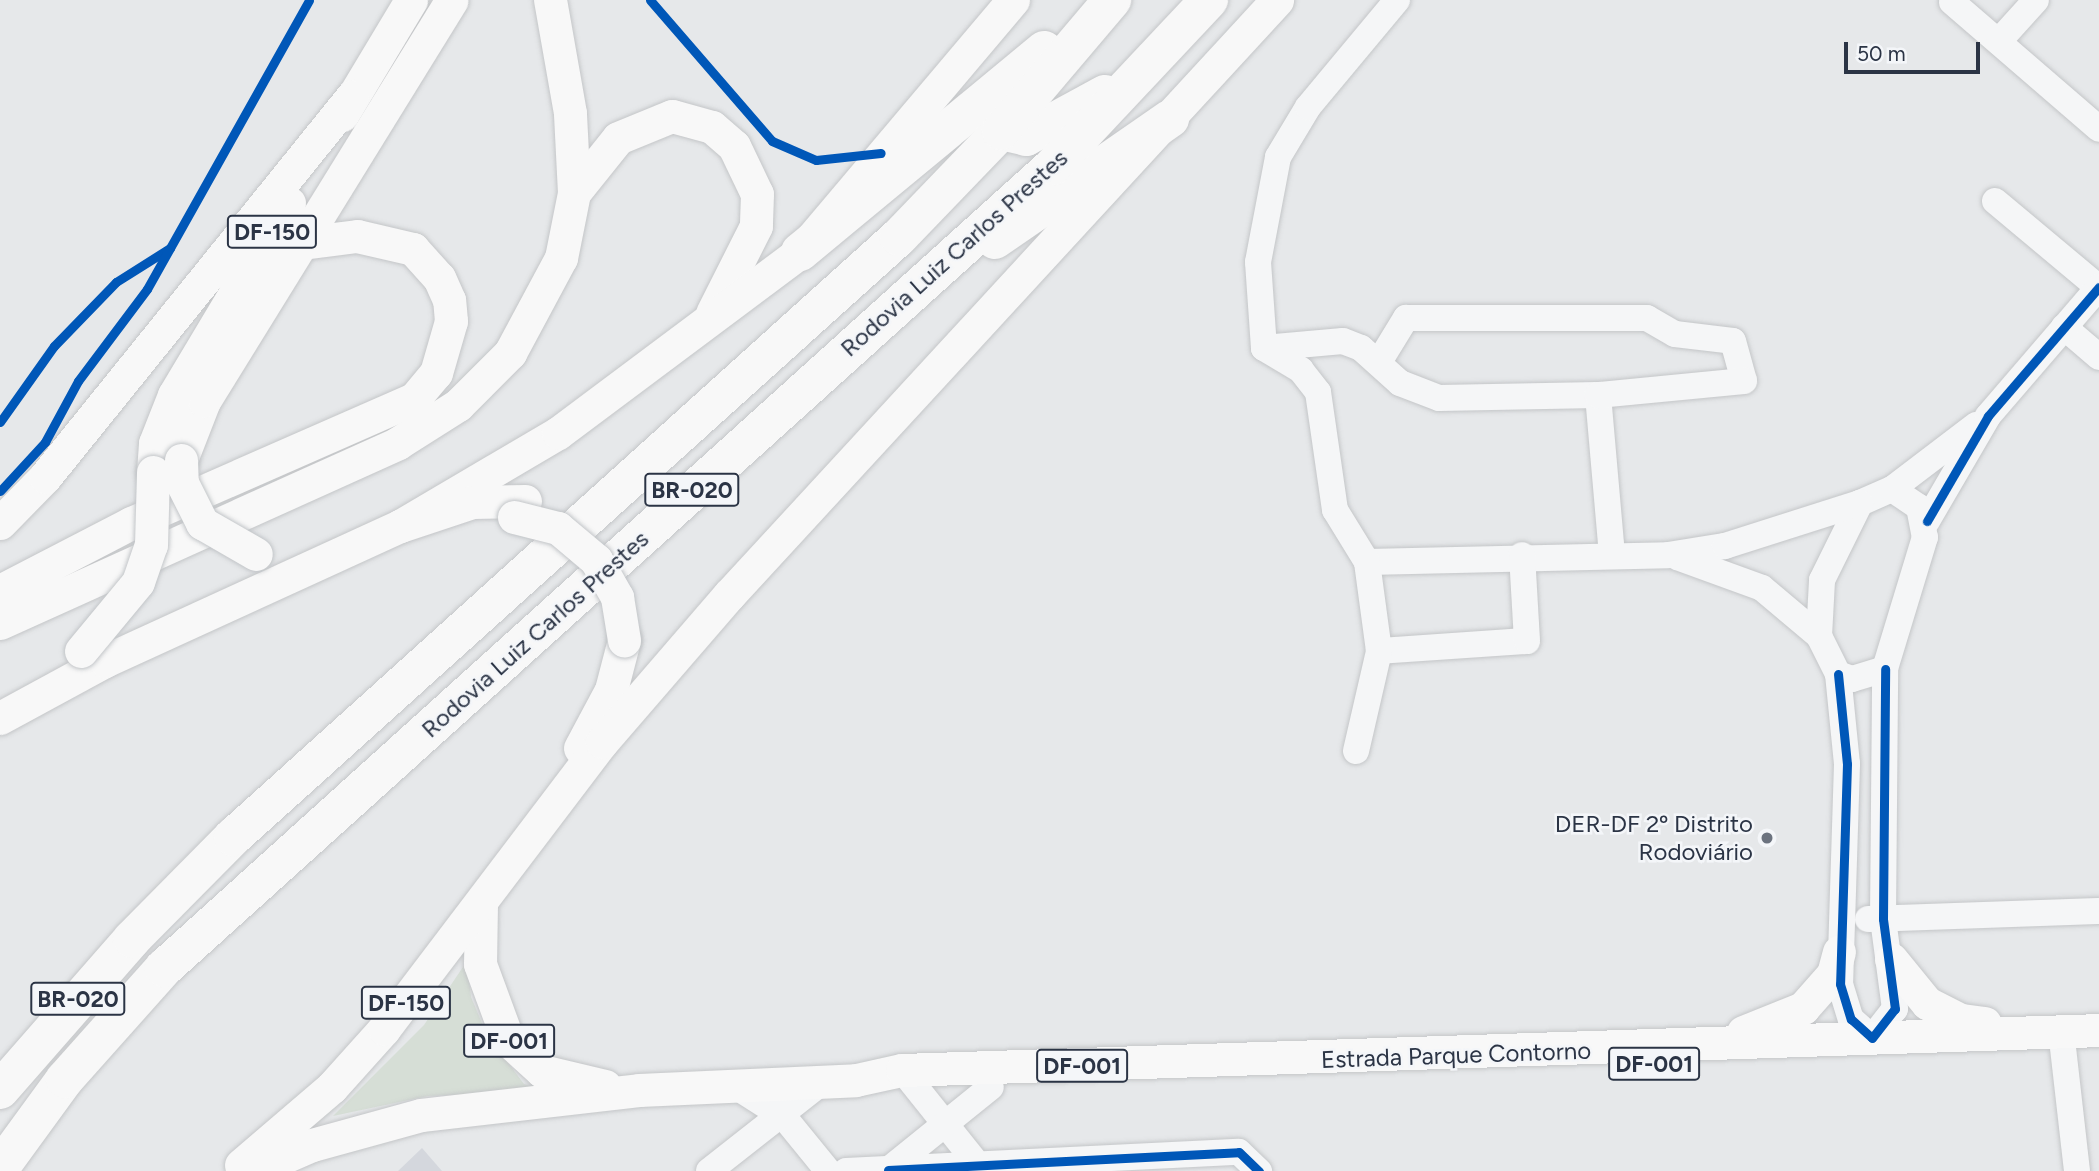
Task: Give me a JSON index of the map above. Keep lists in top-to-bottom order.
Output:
{
  "streets": {
    "highway": ["Rodovia Luiz Carlos Prestes", "BR-020"],
    "main road": ["DF-150", "DF-001", "Estrada Parque Contorno"]
  },
  "crossings": [
    ["DF-150", "Estrada Parque Contorno"]
  ],
  "places": ["DER-DF 2º Distrito Rodoviário"],
  "scale_bar": "50 m"
}
